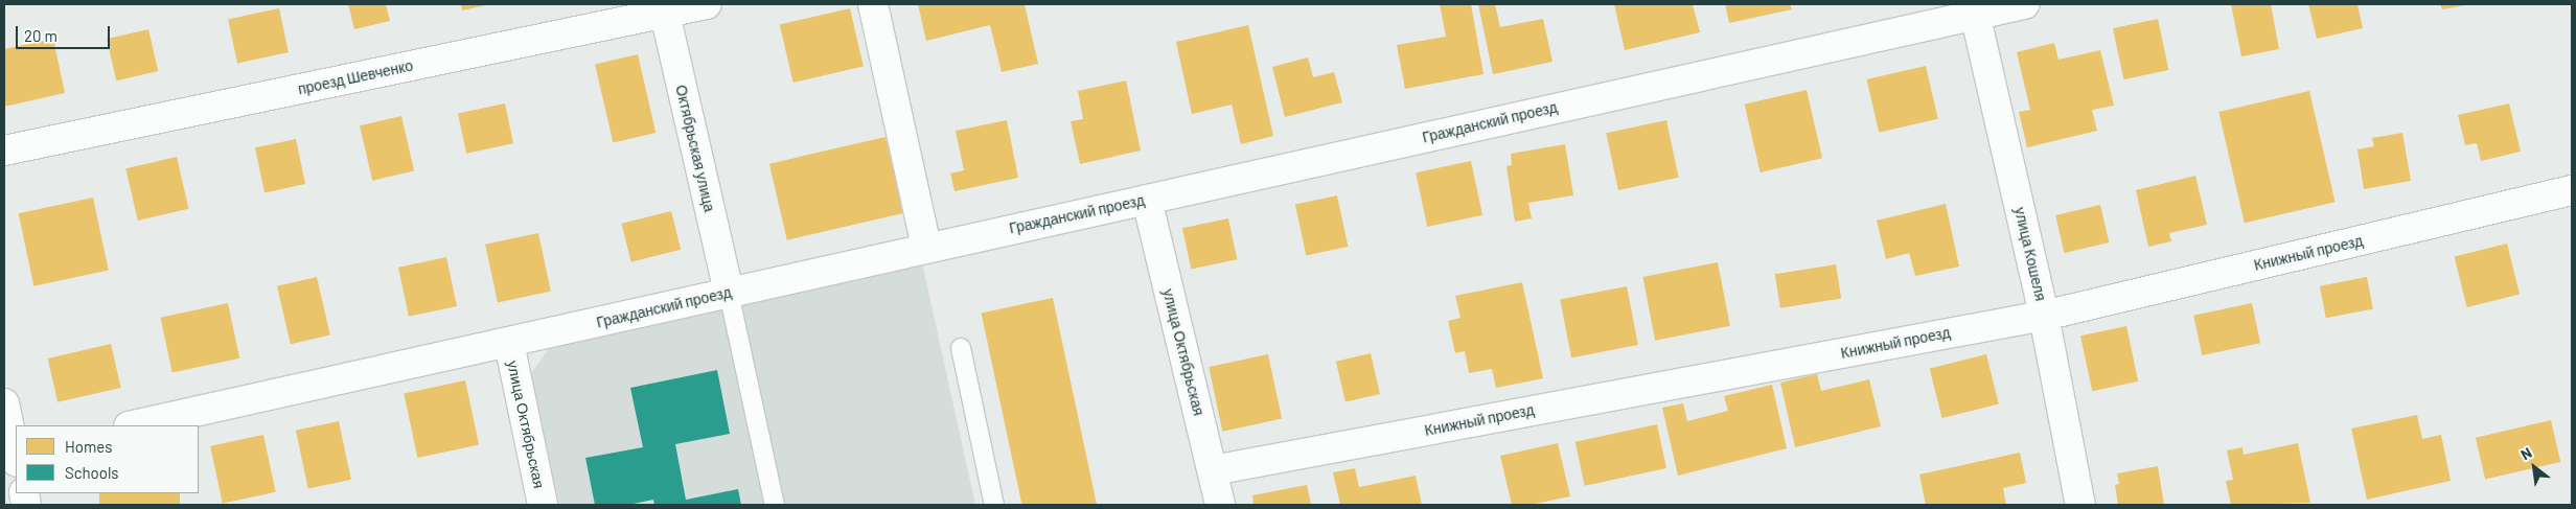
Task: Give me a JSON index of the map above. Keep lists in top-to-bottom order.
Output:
{
  "streets": {
    "street": [
      "проезд Шевченко",
      "Гражданский проезд",
      "Октябрьская улица",
      "Книжный проезд",
      "улица Кошеля",
      "улица Октябрьская"
    ]
  },
  "crossings": [
    ["проезд Шевченко", "Октябрьская улица"],
    ["Гражданский проезд", "Октябрьская улица"],
    ["Гражданский проезд", "улица Кошеля"],
    ["Гражданский проезд", "улица Октябрьская"],
    ["Книжный проезд", "улица Кошеля"],
    ["Книжный проезд", "улица Октябрьская"]
  ],
  "legend": ["Homes", "Schools"],
  "scale_bar": "20 m",
  "north": "top left"
}
